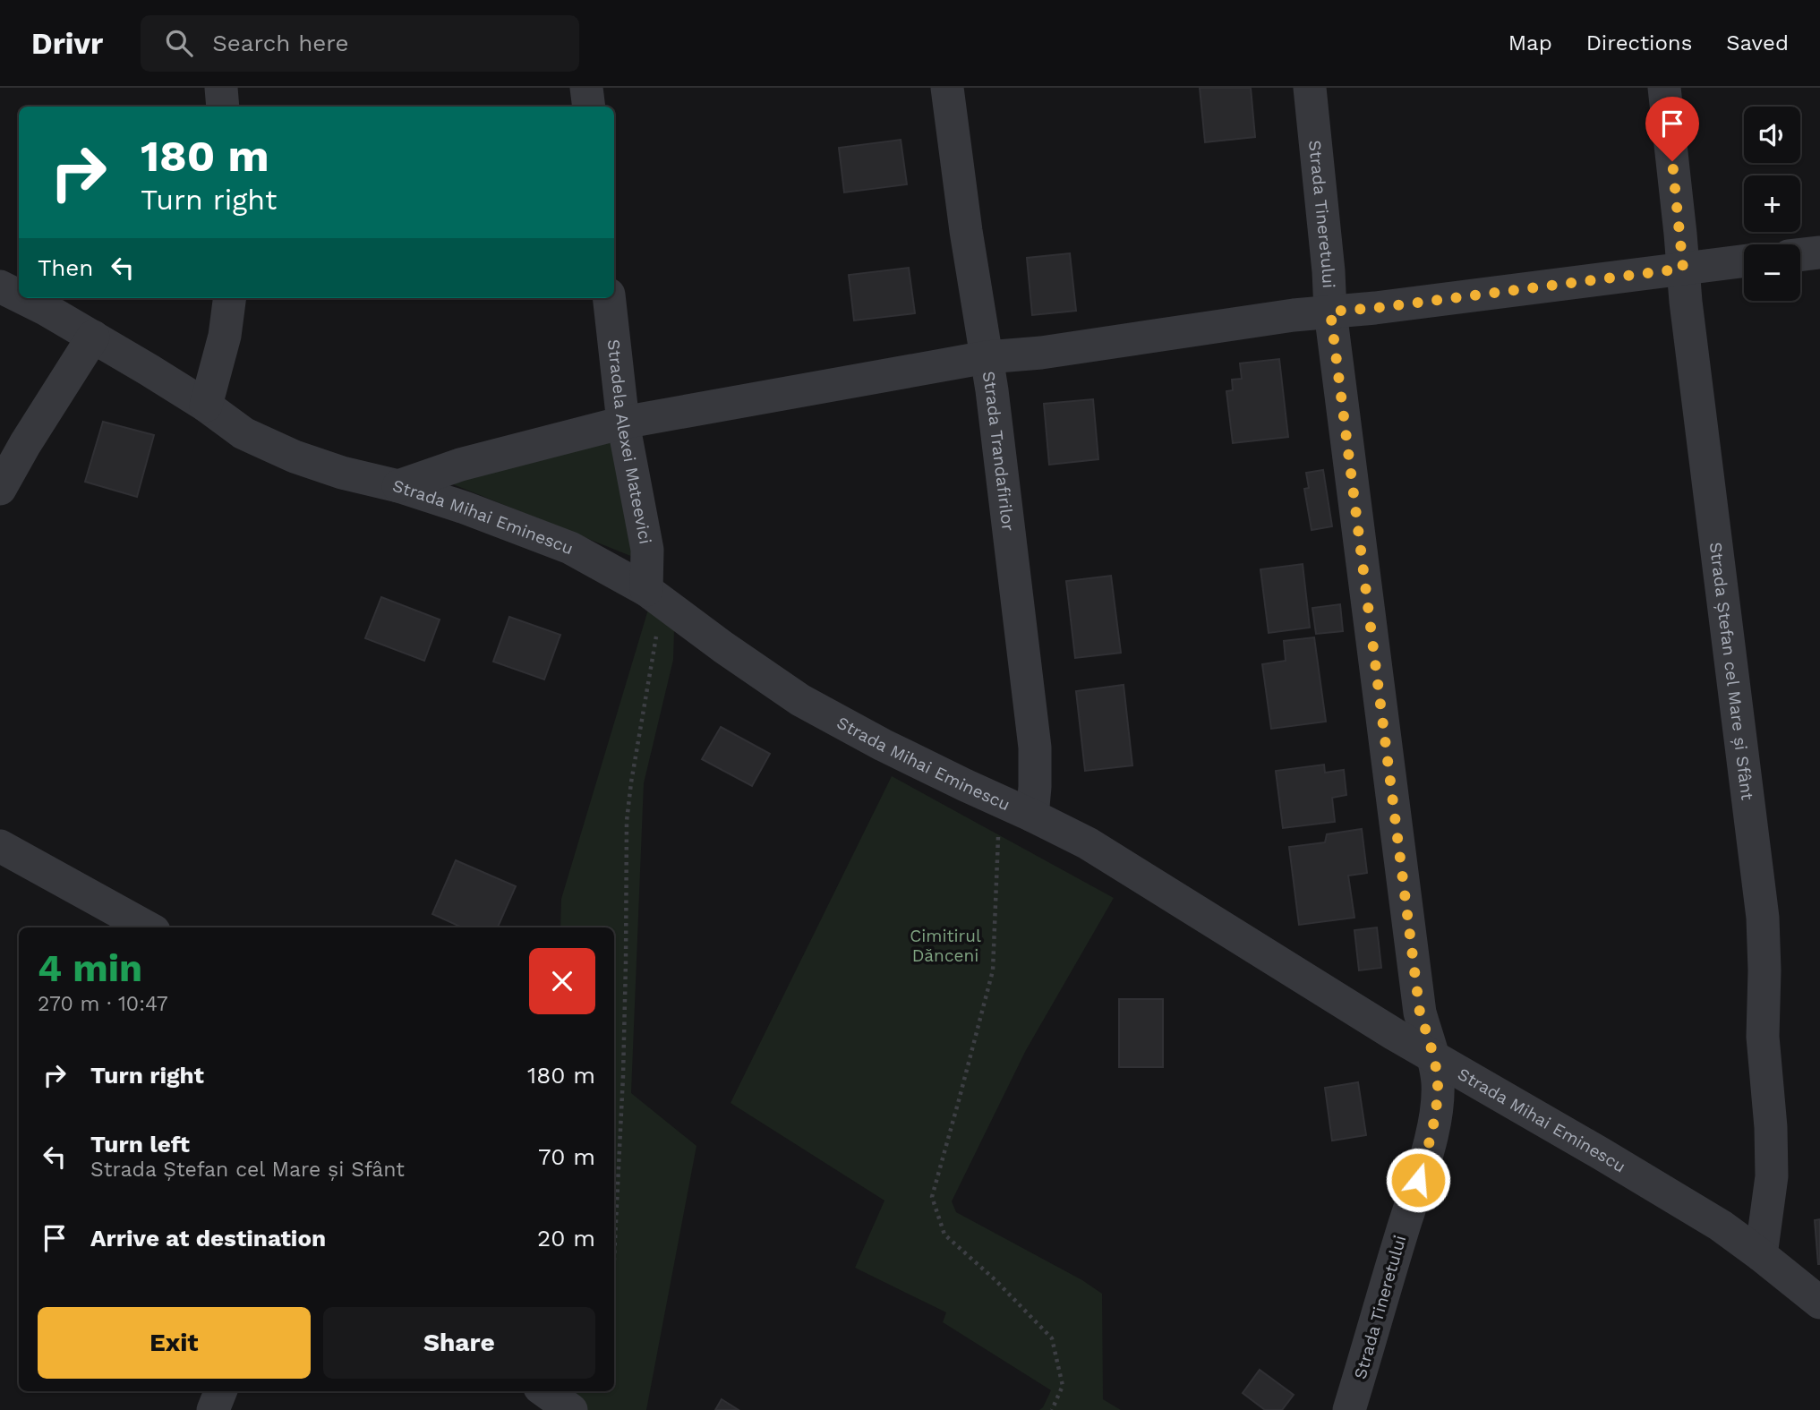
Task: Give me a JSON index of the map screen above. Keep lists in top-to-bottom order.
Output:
{
  "streets": {
    "street": [
      "Strada Tineretului",
      "Stradela Alexei Mateevici",
      "Strada Trandafirilor",
      "Strada Mihai Eminescu",
      "Strada Ștefan cel Mare și Sfânt"
    ]
  },
  "crossings": [
    ["Strada Tineretului", "Strada Mihai Eminescu"],
    ["Stradela Alexei Mateevici", "Strada Mihai Eminescu"],
    ["Strada Trandafirilor", "Strada Mihai Eminescu"],
    ["Strada Mihai Eminescu", "Strada Ștefan cel Mare și Sfânt"]
  ],
  "parks": ["Cimitirul Dănceni"],
  "page": {
    "header": "Drivr",
    "search": "Search here",
    "nav": ["Map", "Directions", "Saved"],
    "map_buttons": ["+", "−"],
    "turn": ["180 m", "Turn right"],
    "then": "Then",
    "heading": ["4 min", "270 m · 10:47"],
    "list": [
      {
        "name": "Turn right",
        "value": "180 m"
      },
      {
        "name": "Turn left",
        "note": "Strada Ștefan cel Mare și Sfânt",
        "value": "70 m"
      },
      {
        "name": "Arrive at destination",
        "value": "20 m"
      }
    ],
    "buttons": ["Exit", "Share"]
  }
}
